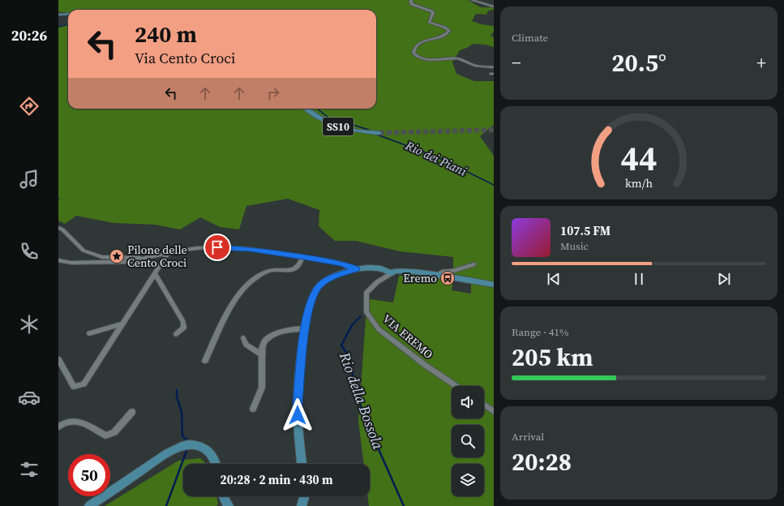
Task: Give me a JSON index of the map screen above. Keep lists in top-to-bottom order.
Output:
{
  "streets": {
    "main road": ["SS10"],
    "street": ["VIA EREMO"]
  },
  "water": ["Rio dei Piani", "Rio della Bossola"],
  "places": {
    "place": ["Pilone delle Cento Croci"],
    "bus stop": ["Eremo"]
  },
  "page": {
    "tabs": "20:26",
    "tile": [
      "Climate",
      ["Range · 41%", "205 km"],
      ["Arrival", "20:28"]
    ],
    "turn": ["240 m", "Via Cento Croci"],
    "heat": ["−", "20.5°", "+"],
    "song": ["107.5 FM", "Music"],
    "limit": "50",
    "trip": "20:28 · 2 min · 430 m",
    "gauge": ["44", "km/h"]
  }
}
